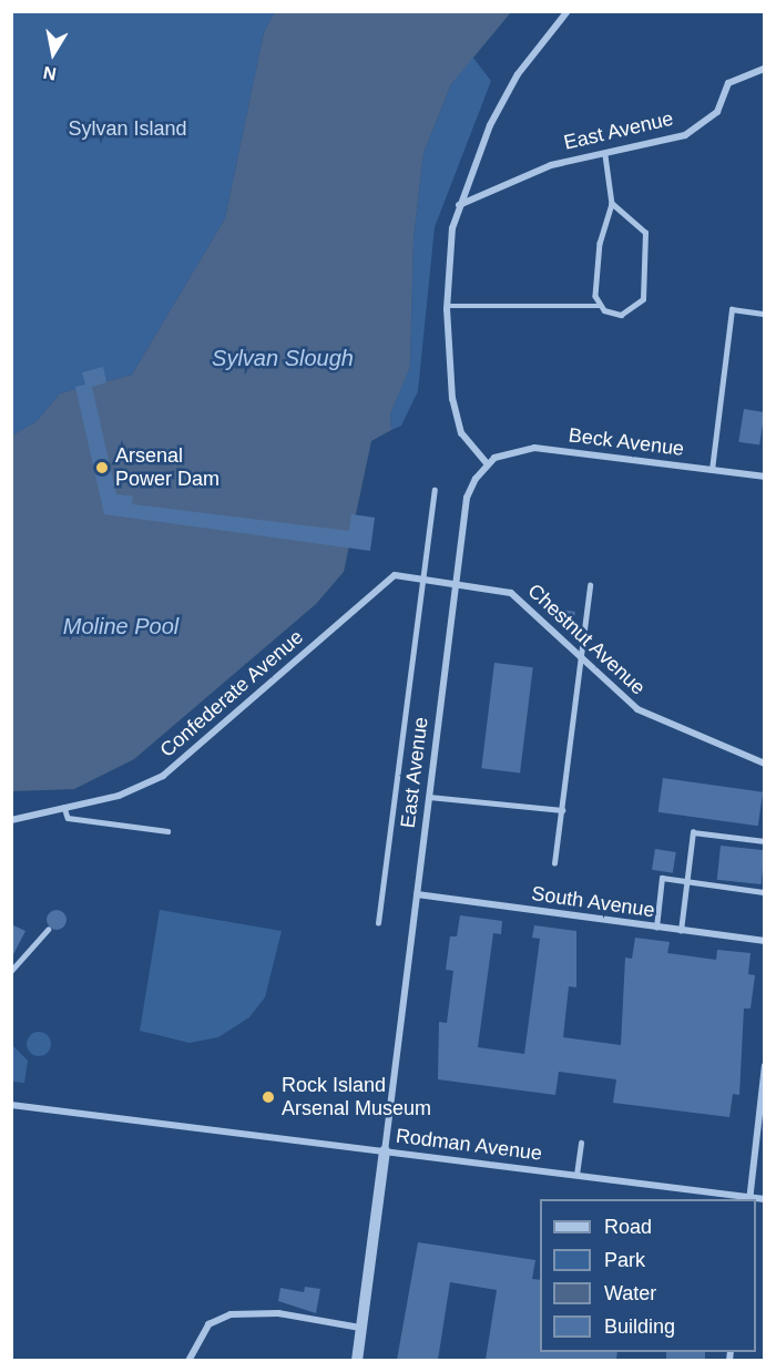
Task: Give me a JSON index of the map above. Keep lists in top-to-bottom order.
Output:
{
  "streets": {
    "street": [
      "East Avenue",
      "Beck Avenue",
      "Chestnut Avenue",
      "Confederate Avenue",
      "South Avenue",
      "Rodman Avenue"
    ]
  },
  "crossings": [
    ["East Avenue", "Beck Avenue"],
    ["East Avenue", "Chestnut Avenue"],
    ["East Avenue", "Confederate Avenue"],
    ["East Avenue", "South Avenue"],
    ["East Avenue", "Rodman Avenue"],
    ["Chestnut Avenue", "Confederate Avenue"]
  ],
  "water": ["Sylvan Slough", "Moline Pool"],
  "parks": ["Sylvan Island"],
  "places": ["Arsenal Power Dam", "Rock Island Arsenal Museum"],
  "legend": [
    "Road",
    "Park",
    "Water",
    "Building"
  ],
  "north": "bottom"
}
